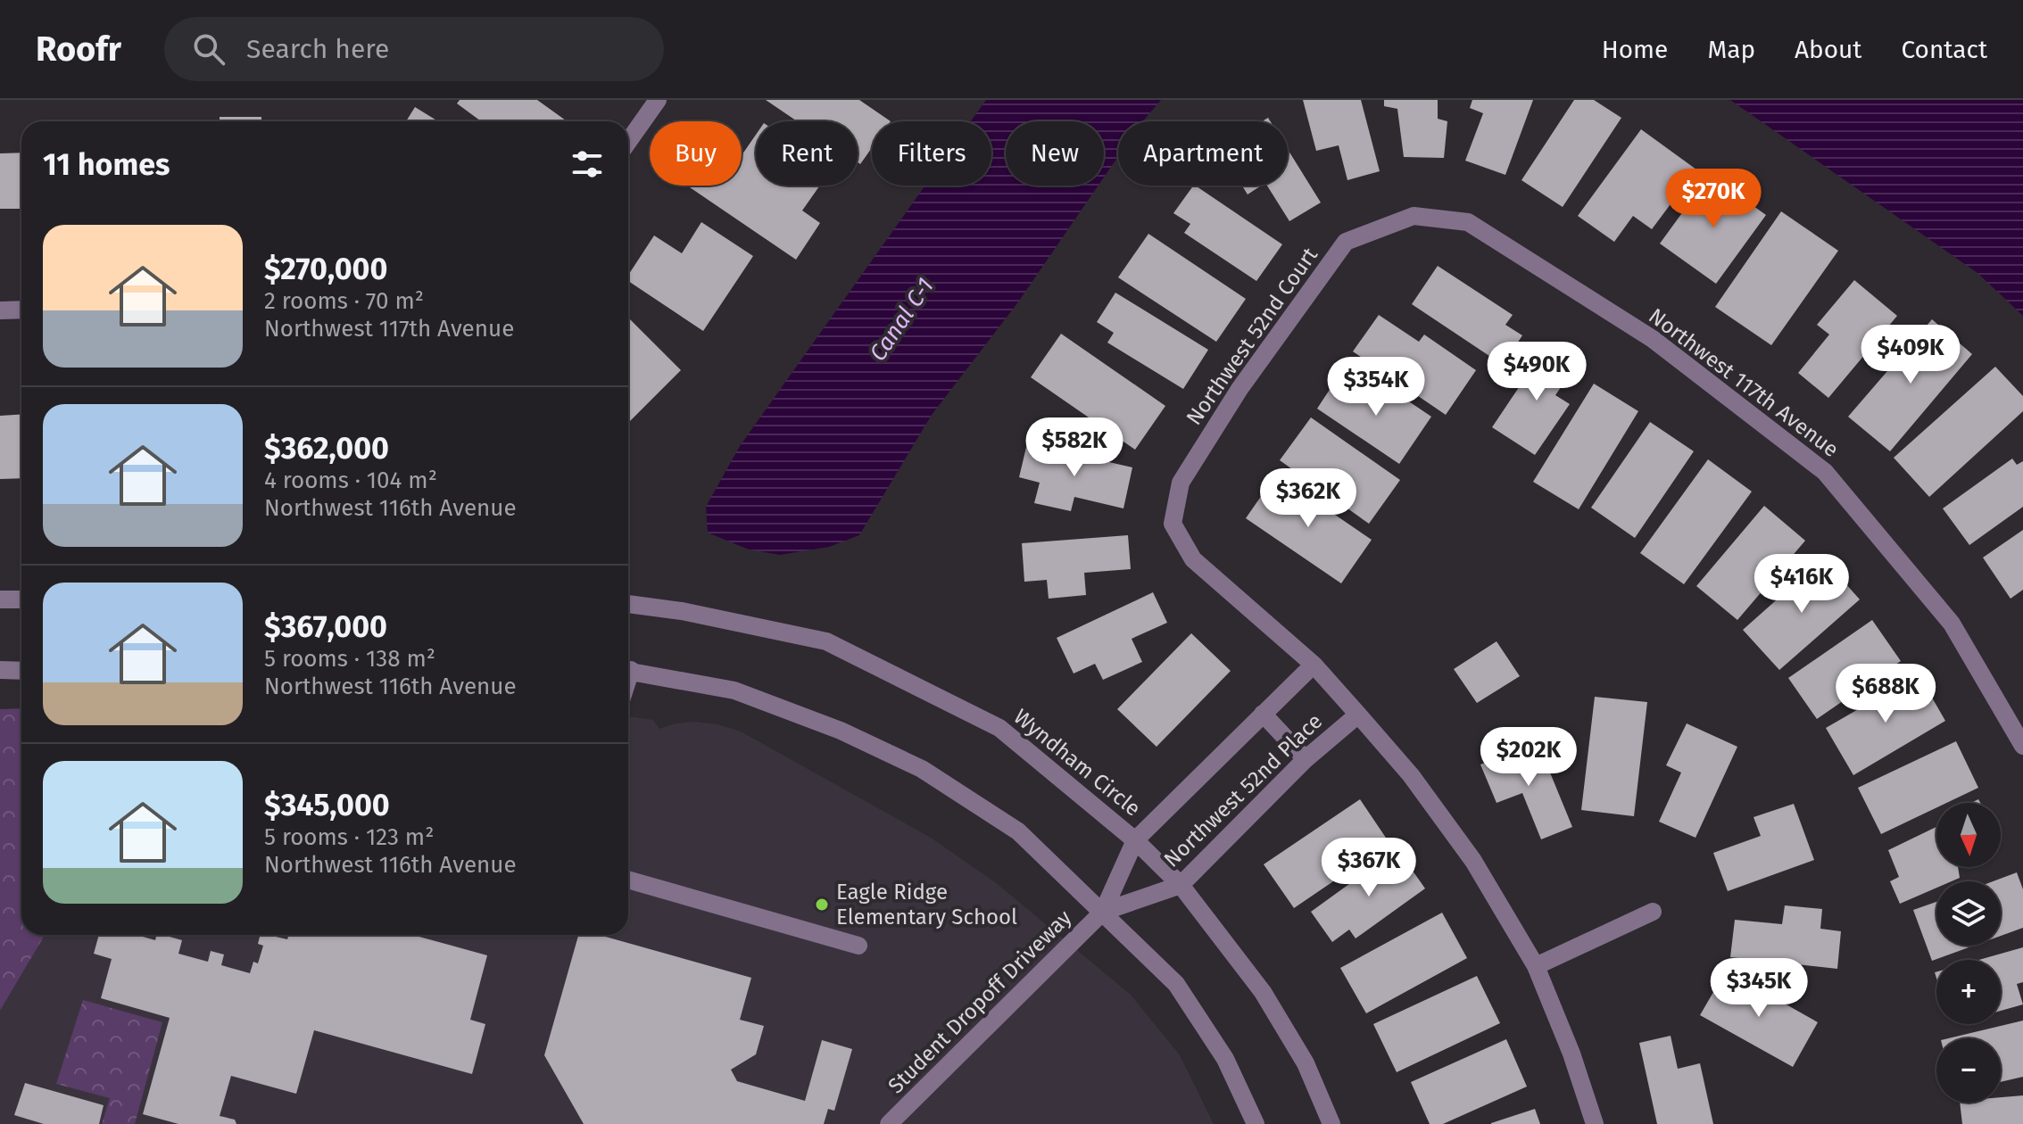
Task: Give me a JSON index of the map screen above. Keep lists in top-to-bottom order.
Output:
{
  "streets": {
    "street": [
      "Northwest 52nd Court",
      "Northwest 117th Avenue",
      "Wyndham Circle",
      "Northwest 52nd Place",
      "Student Dropoff Driveway"
    ]
  },
  "crossings": [
    ["Northwest 52nd Court", "Northwest 117th Avenue"],
    ["Northwest 52nd Court", "Northwest 52nd Place"],
    ["Wyndham Circle", "Northwest 52nd Place"],
    ["Northwest 52nd Place", "Student Dropoff Driveway"]
  ],
  "water": ["Canal C-1"],
  "places": ["Eagle Ridge Elementary School"],
  "north": "bottom",
  "page": {
    "header": "Roofr",
    "search": "Search here",
    "nav": [
      "Home",
      "Map",
      "About",
      "Contact"
    ],
    "chip": [
      "Buy",
      "Rent",
      "Filters",
      "New",
      "Apartment"
    ],
    "heading": "11 homes",
    "price": [
      "$270K",
      "$409K",
      "$490K",
      "$354K",
      "$582K",
      "$362K",
      "$416K",
      "$688K",
      "$202K",
      "$367K",
      "$345K"
    ],
    "list": [
      {
        "name": "$270,000",
        "note": "2 rooms · 70 m² · Northwest 117th Avenue"
      },
      {
        "name": "$362,000",
        "note": "4 rooms · 104 m² · Northwest 116th Avenue"
      },
      {
        "name": "$367,000",
        "note": "5 rooms · 138 m² · Northwest 116th Avenue"
      },
      {
        "name": "$345,000",
        "note": "5 rooms · 123 m² · Northwest 116th Avenue"
      }
    ],
    "map_buttons": ["+", "−"]
  }
}
